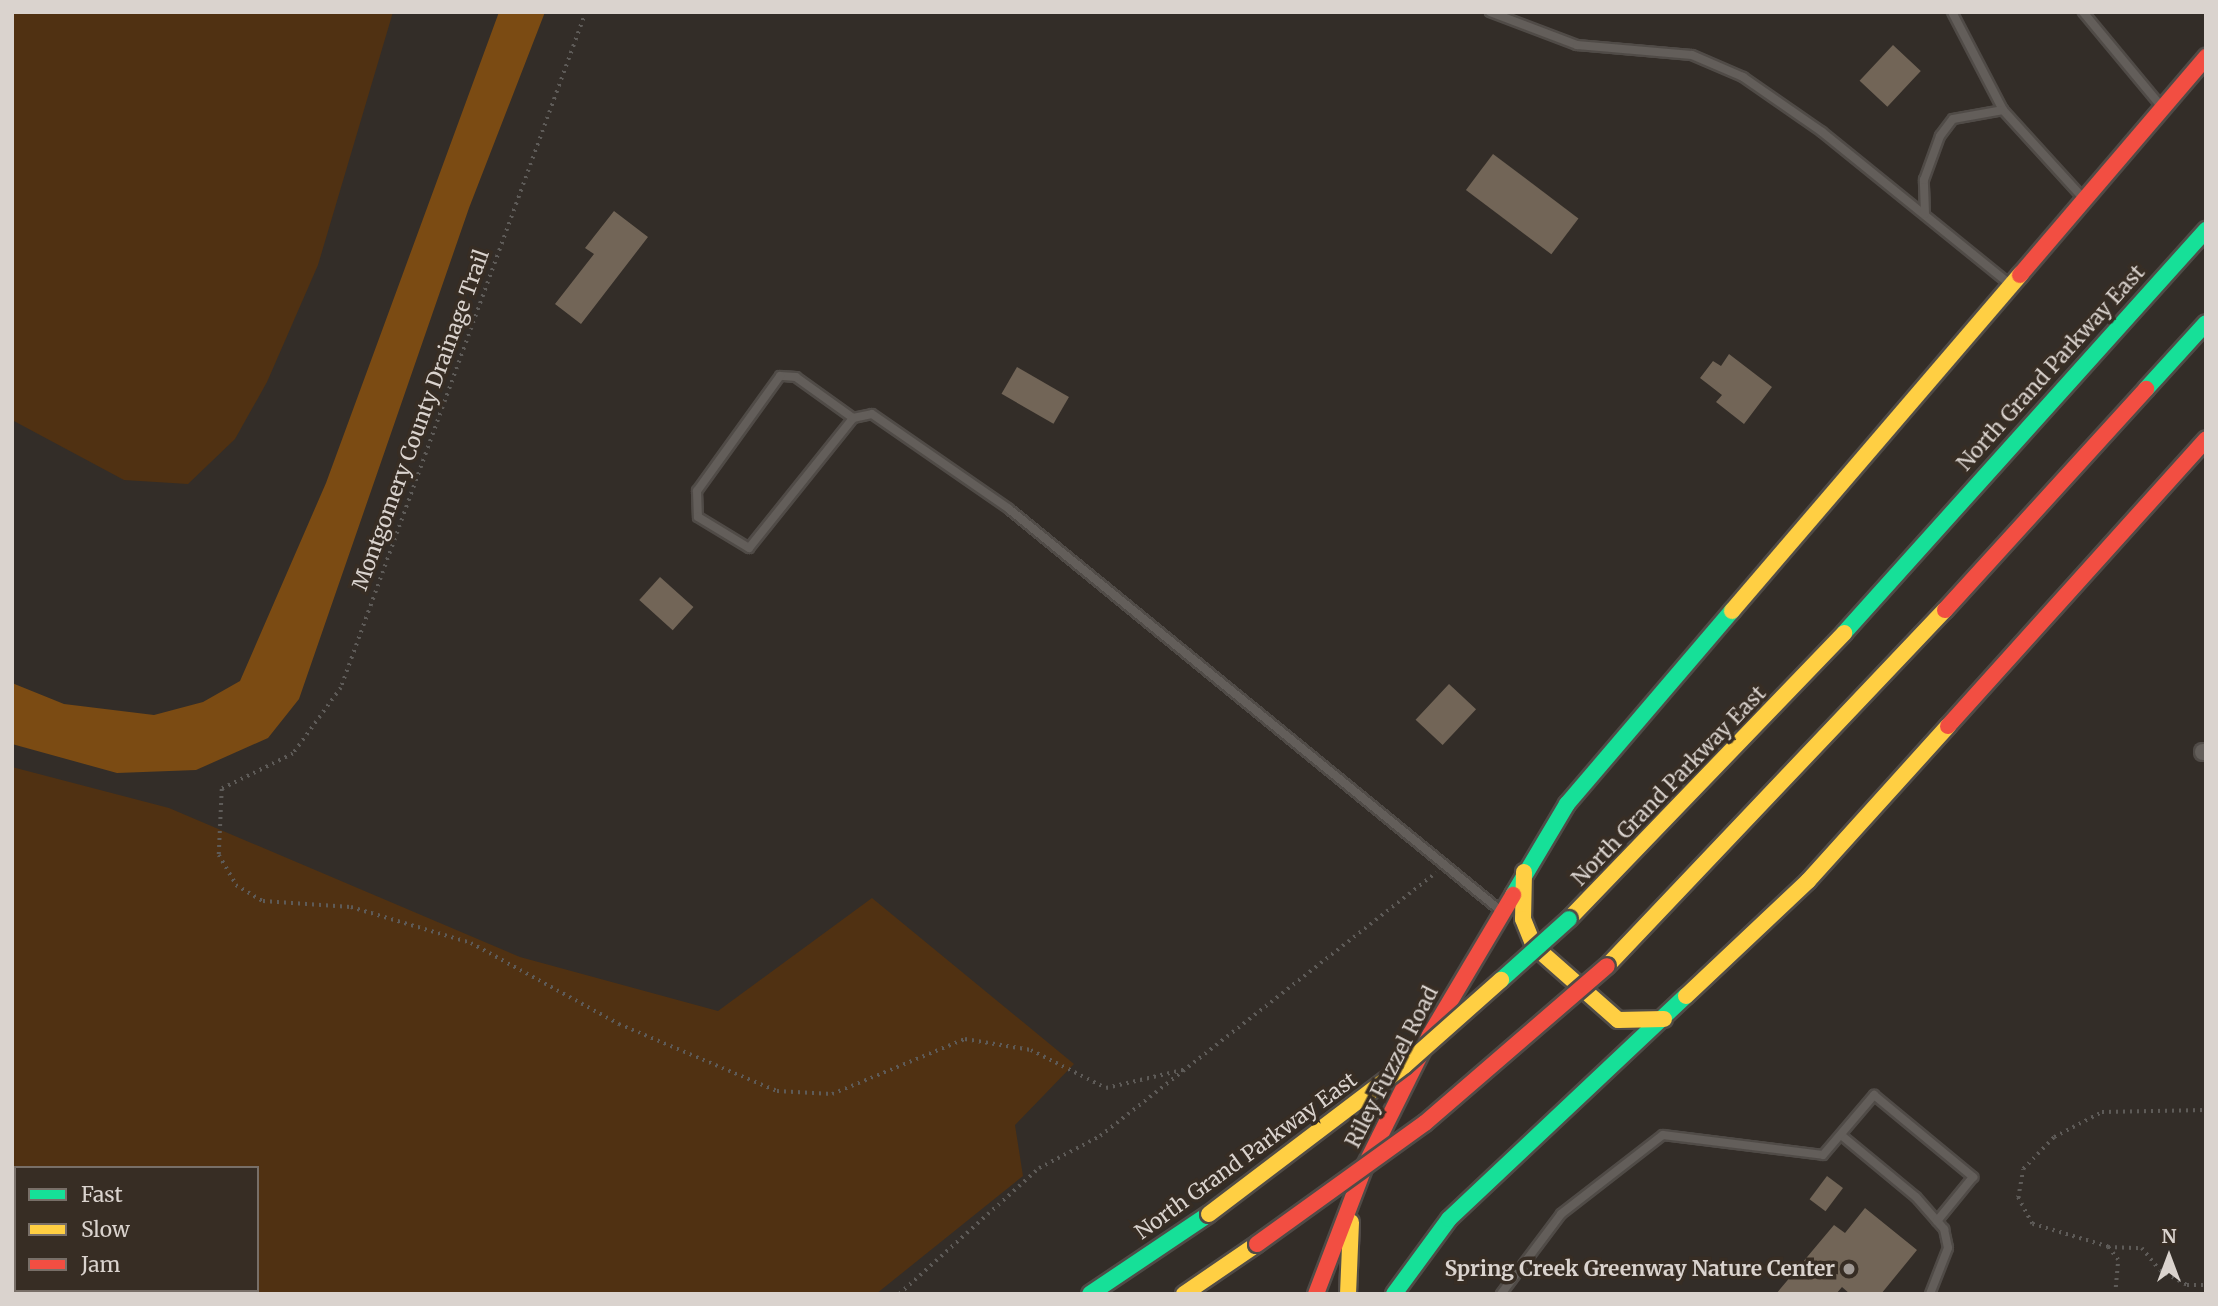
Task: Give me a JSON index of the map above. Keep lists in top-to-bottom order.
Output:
{
  "streets": {
    "main road": ["North Grand Parkway East", "Riley Fuzzel Road"],
    "path": ["Montgomery County Drainage Trail"]
  },
  "places": ["Spring Creek Greenway Nature Center"],
  "legend": ["Fast", "Slow", "Jam"],
  "north": "top"
}
